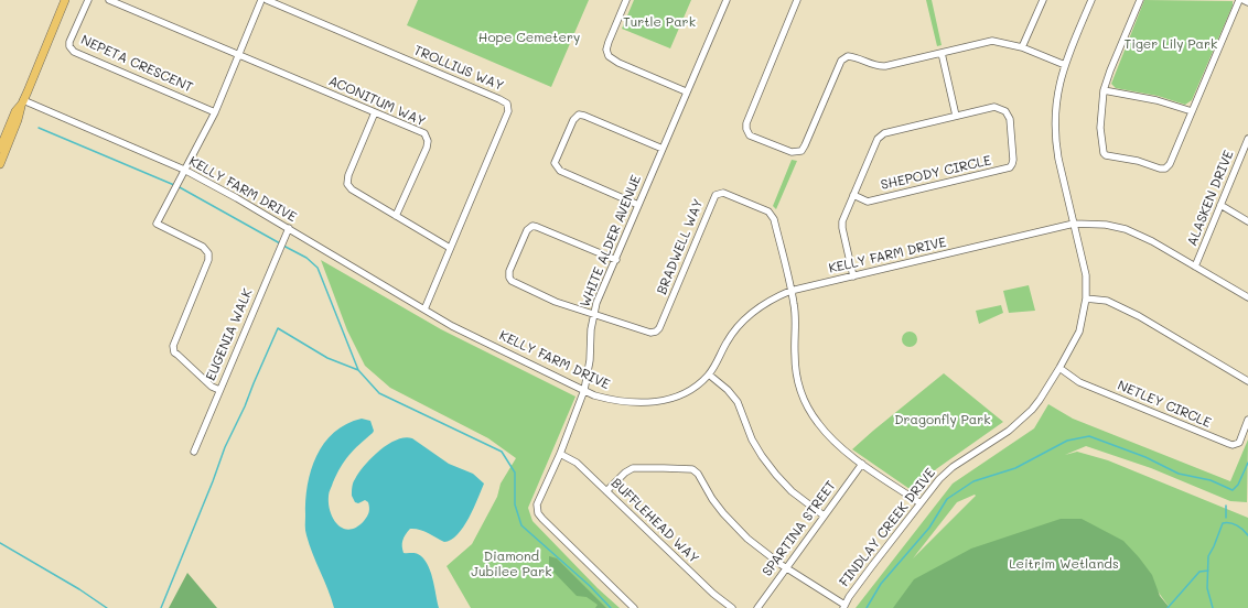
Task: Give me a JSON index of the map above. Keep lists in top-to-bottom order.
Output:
{
  "streets": {
    "street": [
      "NEPETA CRESCENT",
      "TROLLIUS WAY",
      "ACONITUM WAY",
      "SHEPODY CIRCLE",
      "KELLY FARM DRIVE",
      "ALASKEN DRIVE",
      "WHITE ALDER AVENUE",
      "BRADWELL WAY",
      "EUGENIA WALK",
      "NETLEY CIRCLE",
      "BUFFLEHEAD WAY",
      "FINDLAY CREEK DRIVE",
      "SPARTINA STREET"
    ]
  },
  "crossings": [
    ["TROLLIUS WAY", "KELLY FARM DRIVE"],
    ["SHEPODY CIRCLE", "KELLY FARM DRIVE"],
    ["KELLY FARM DRIVE", "ALASKEN DRIVE"],
    ["KELLY FARM DRIVE", "WHITE ALDER AVENUE"],
    ["KELLY FARM DRIVE", "BRADWELL WAY"],
    ["KELLY FARM DRIVE", "EUGENIA WALK"],
    ["KELLY FARM DRIVE", "FINDLAY CREEK DRIVE"],
    ["WHITE ALDER AVENUE", "BRADWELL WAY"],
    ["WHITE ALDER AVENUE", "BUFFLEHEAD WAY"],
    ["BRADWELL WAY", "FINDLAY CREEK DRIVE"],
    ["BRADWELL WAY", "SPARTINA STREET"],
    ["NETLEY CIRCLE", "FINDLAY CREEK DRIVE"]
  ],
  "parks": [
    "Turtle Park",
    "Hope Cemetery",
    "Tiger Lily Park",
    "Dragonfly Park",
    "Diamond Jubilee Park",
    "Leitrim Wetlands"
  ]
}
